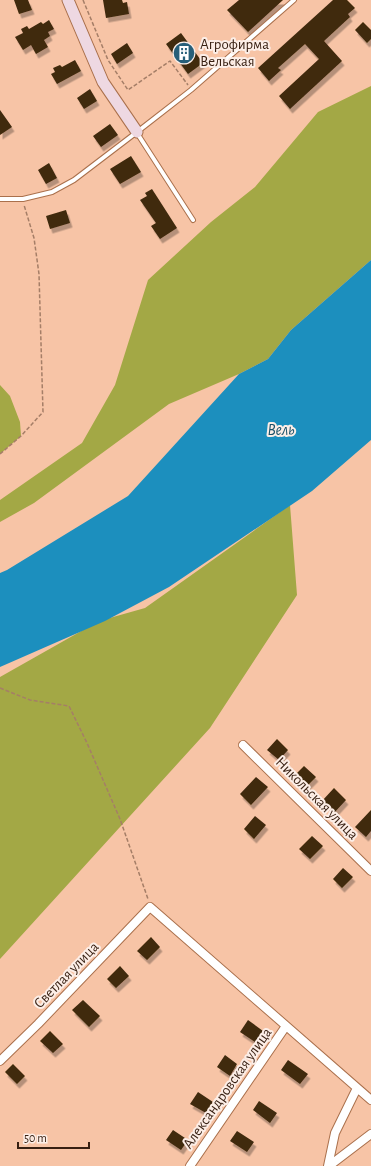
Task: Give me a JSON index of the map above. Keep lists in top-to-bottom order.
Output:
{
  "streets": {
    "street": ["Никольская улица", "Светлая улица", "Александровская улица"]
  },
  "water": ["Вель"],
  "places": {
    "building": ["Агрофирма Вельская"]
  },
  "scale_bar": "50 m"
}
